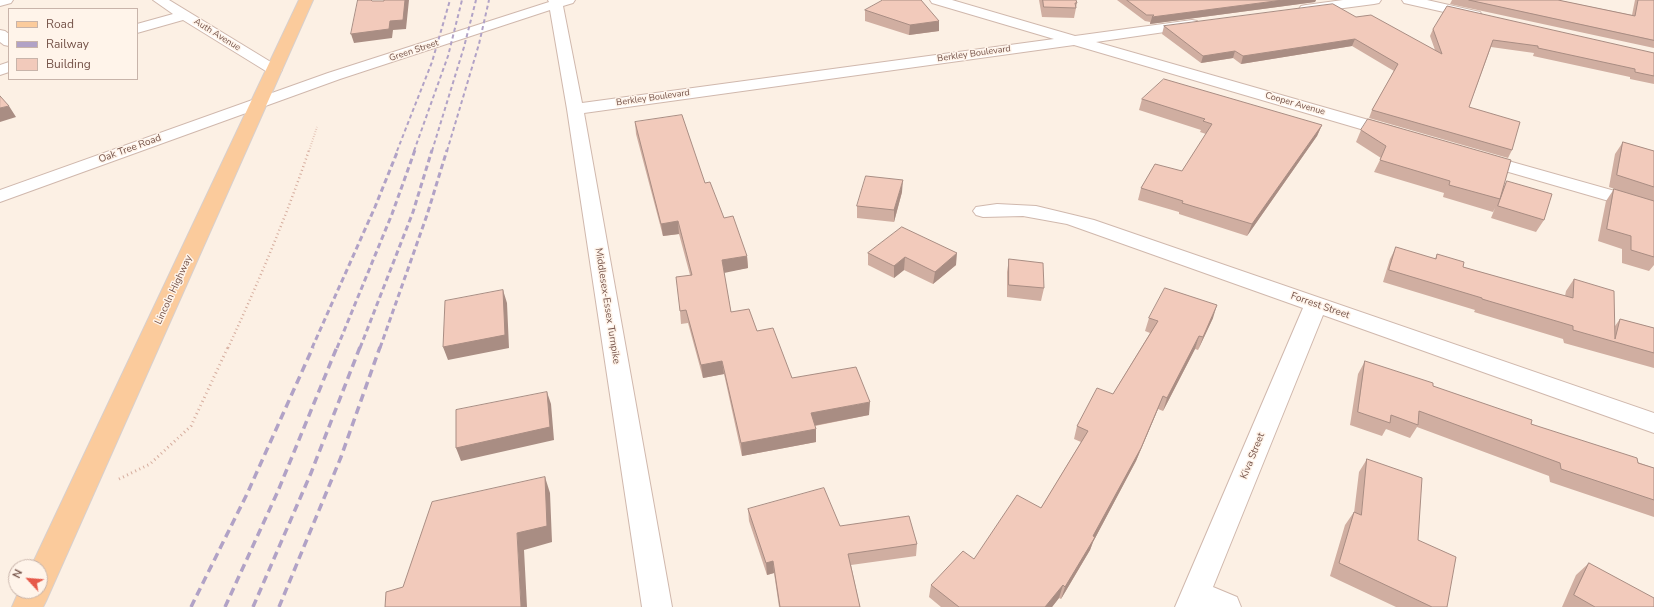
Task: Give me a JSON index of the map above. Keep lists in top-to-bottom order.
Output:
{
  "streets": {
    "main road": ["Lincoln Highway"],
    "street": [
      "Auth Avenue",
      "Green Street",
      "Berkley Boulevard",
      "Cooper Avenue",
      "Oak Tree Road",
      "Middlesex-Essex Turnpike",
      "Forrest Street",
      "Kiva Street"
    ]
  },
  "crossings": [
    ["Auth Avenue", "Lincoln Highway"],
    ["Green Street", "Oak Tree Road"],
    ["Green Street", "Lincoln Highway"],
    ["Green Street", "Middlesex-Essex Turnpike"],
    ["Berkley Boulevard", "Cooper Avenue"],
    ["Berkley Boulevard", "Middlesex-Essex Turnpike"],
    ["Oak Tree Road", "Lincoln Highway"],
    ["Forrest Street", "Kiva Street"]
  ],
  "legend": ["Road", "Railway", "Building"],
  "north": "top left"
}
